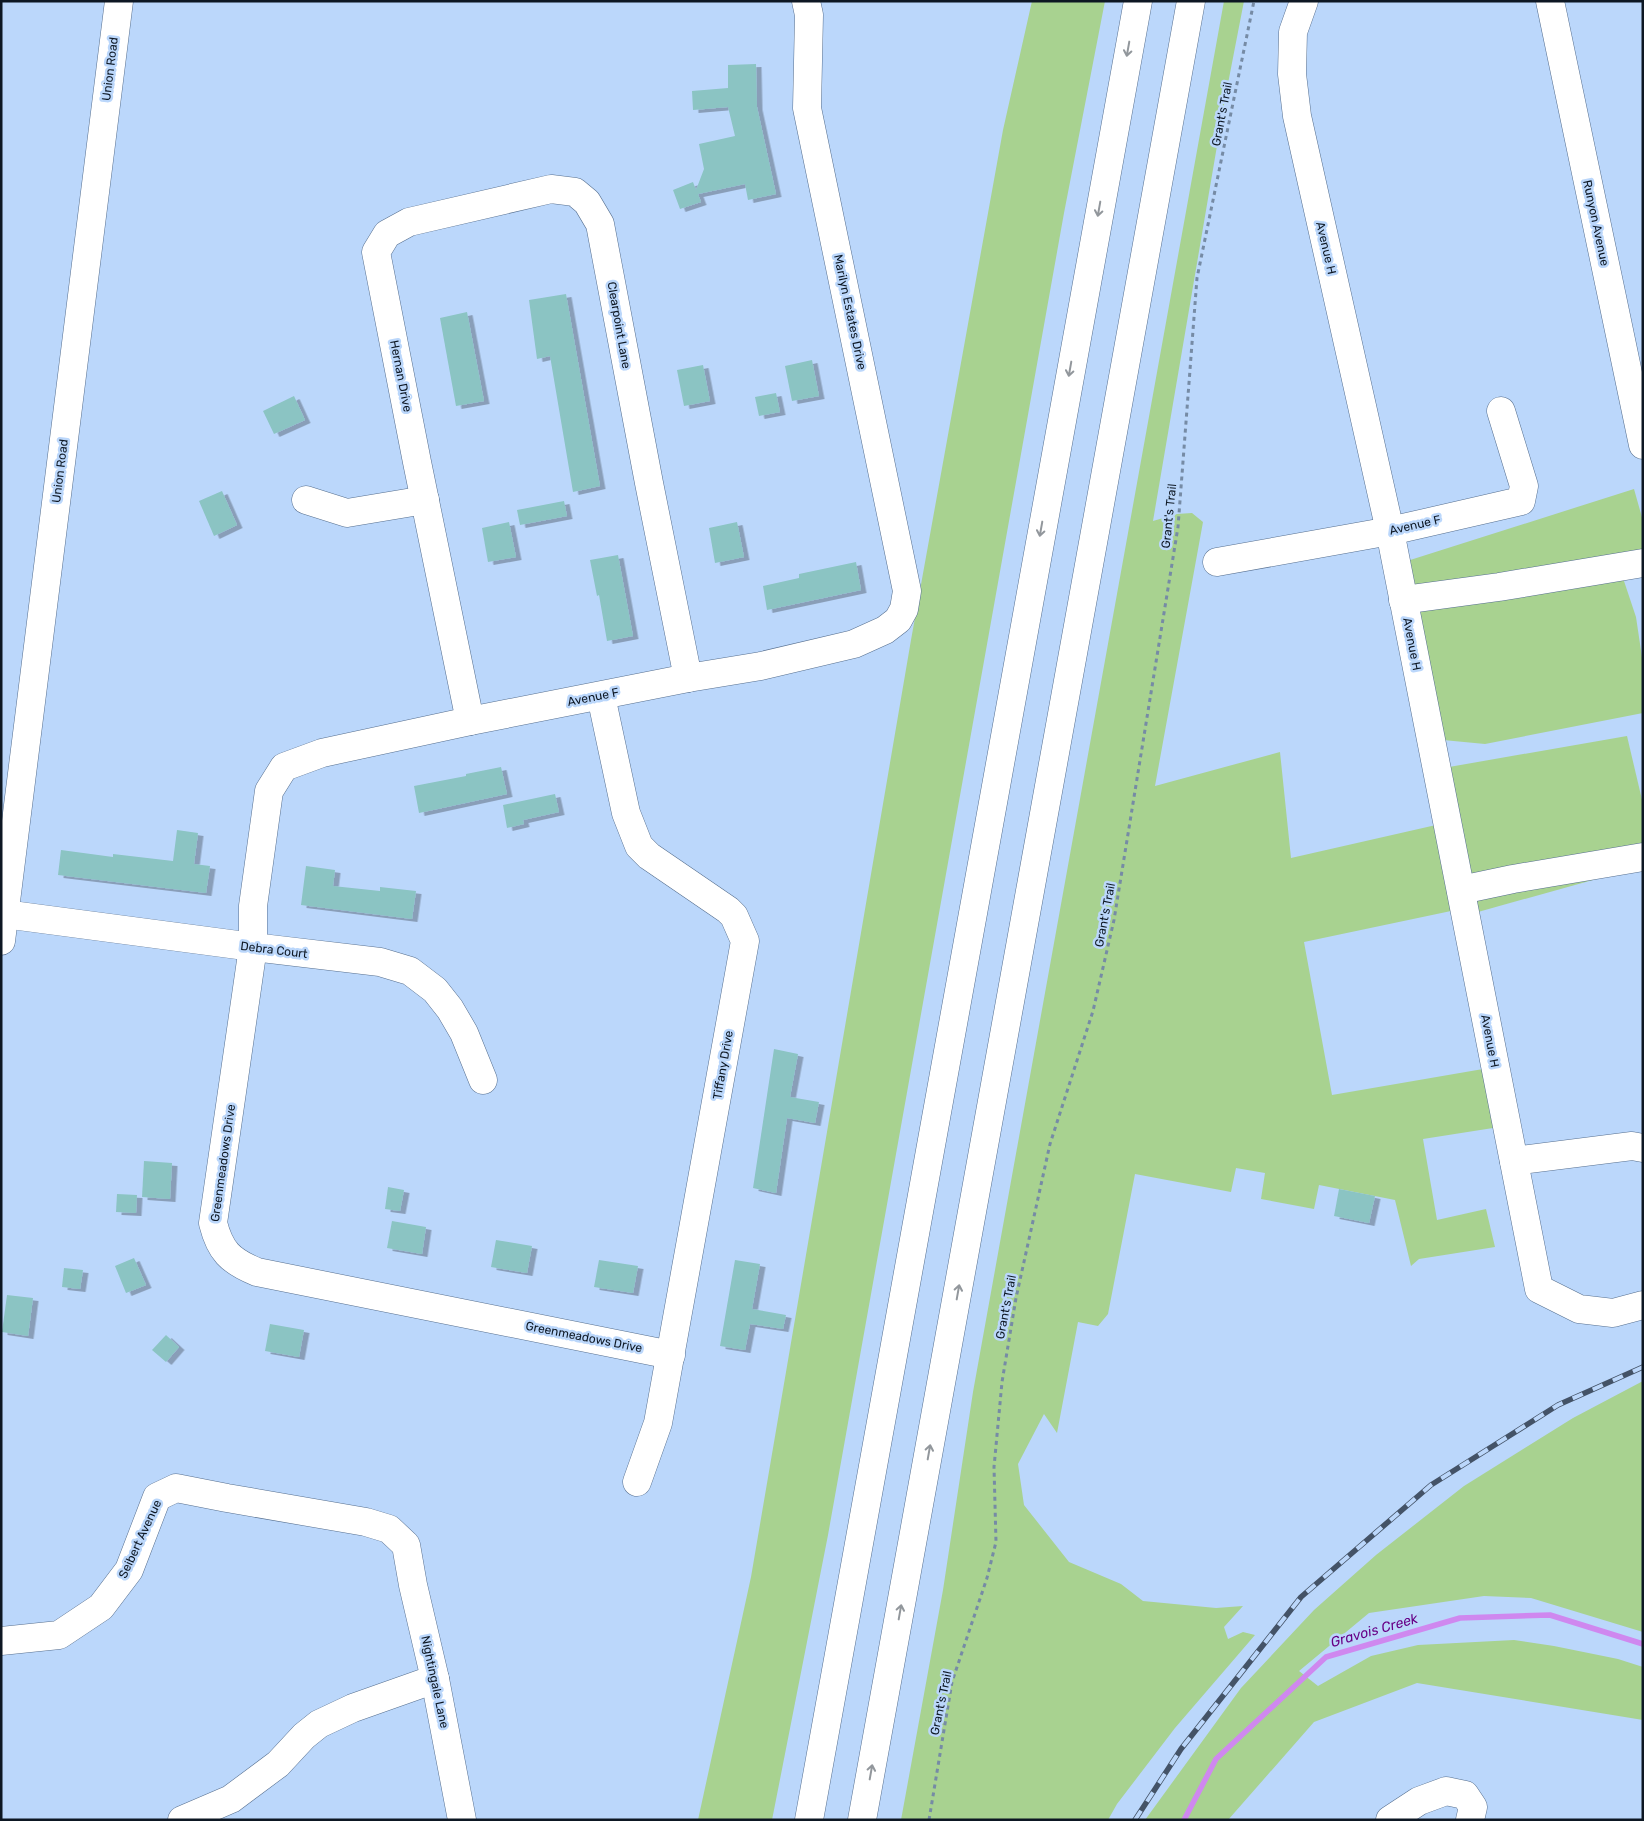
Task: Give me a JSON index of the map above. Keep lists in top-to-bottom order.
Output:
{
  "streets": {
    "main road": [
      "Union Road",
      "Runyon Avenue",
      "Avenue H",
      "Marilyn Estates Drive",
      "Clearpoint Lane",
      "Hernan Drive",
      "Avenue F",
      "Debra Court",
      "Tiffany Drive",
      "Greenmeadows Drive",
      "Seibert Avenue",
      "Nightingale Lane"
    ],
    "path": ["Grant's Trail"]
  },
  "crossings": [
    ["Union Road", "Debra Court"],
    ["Avenue H", "Avenue F"],
    ["Marilyn Estates Drive", "Avenue F"],
    ["Clearpoint Lane", "Hernan Drive"],
    ["Clearpoint Lane", "Avenue F"],
    ["Hernan Drive", "Avenue F"],
    ["Avenue F", "Tiffany Drive"],
    ["Avenue F", "Greenmeadows Drive"],
    ["Debra Court", "Greenmeadows Drive"],
    ["Tiffany Drive", "Greenmeadows Drive"],
    ["Seibert Avenue", "Nightingale Lane"]
  ],
  "water": ["Gravois Creek"]
}
